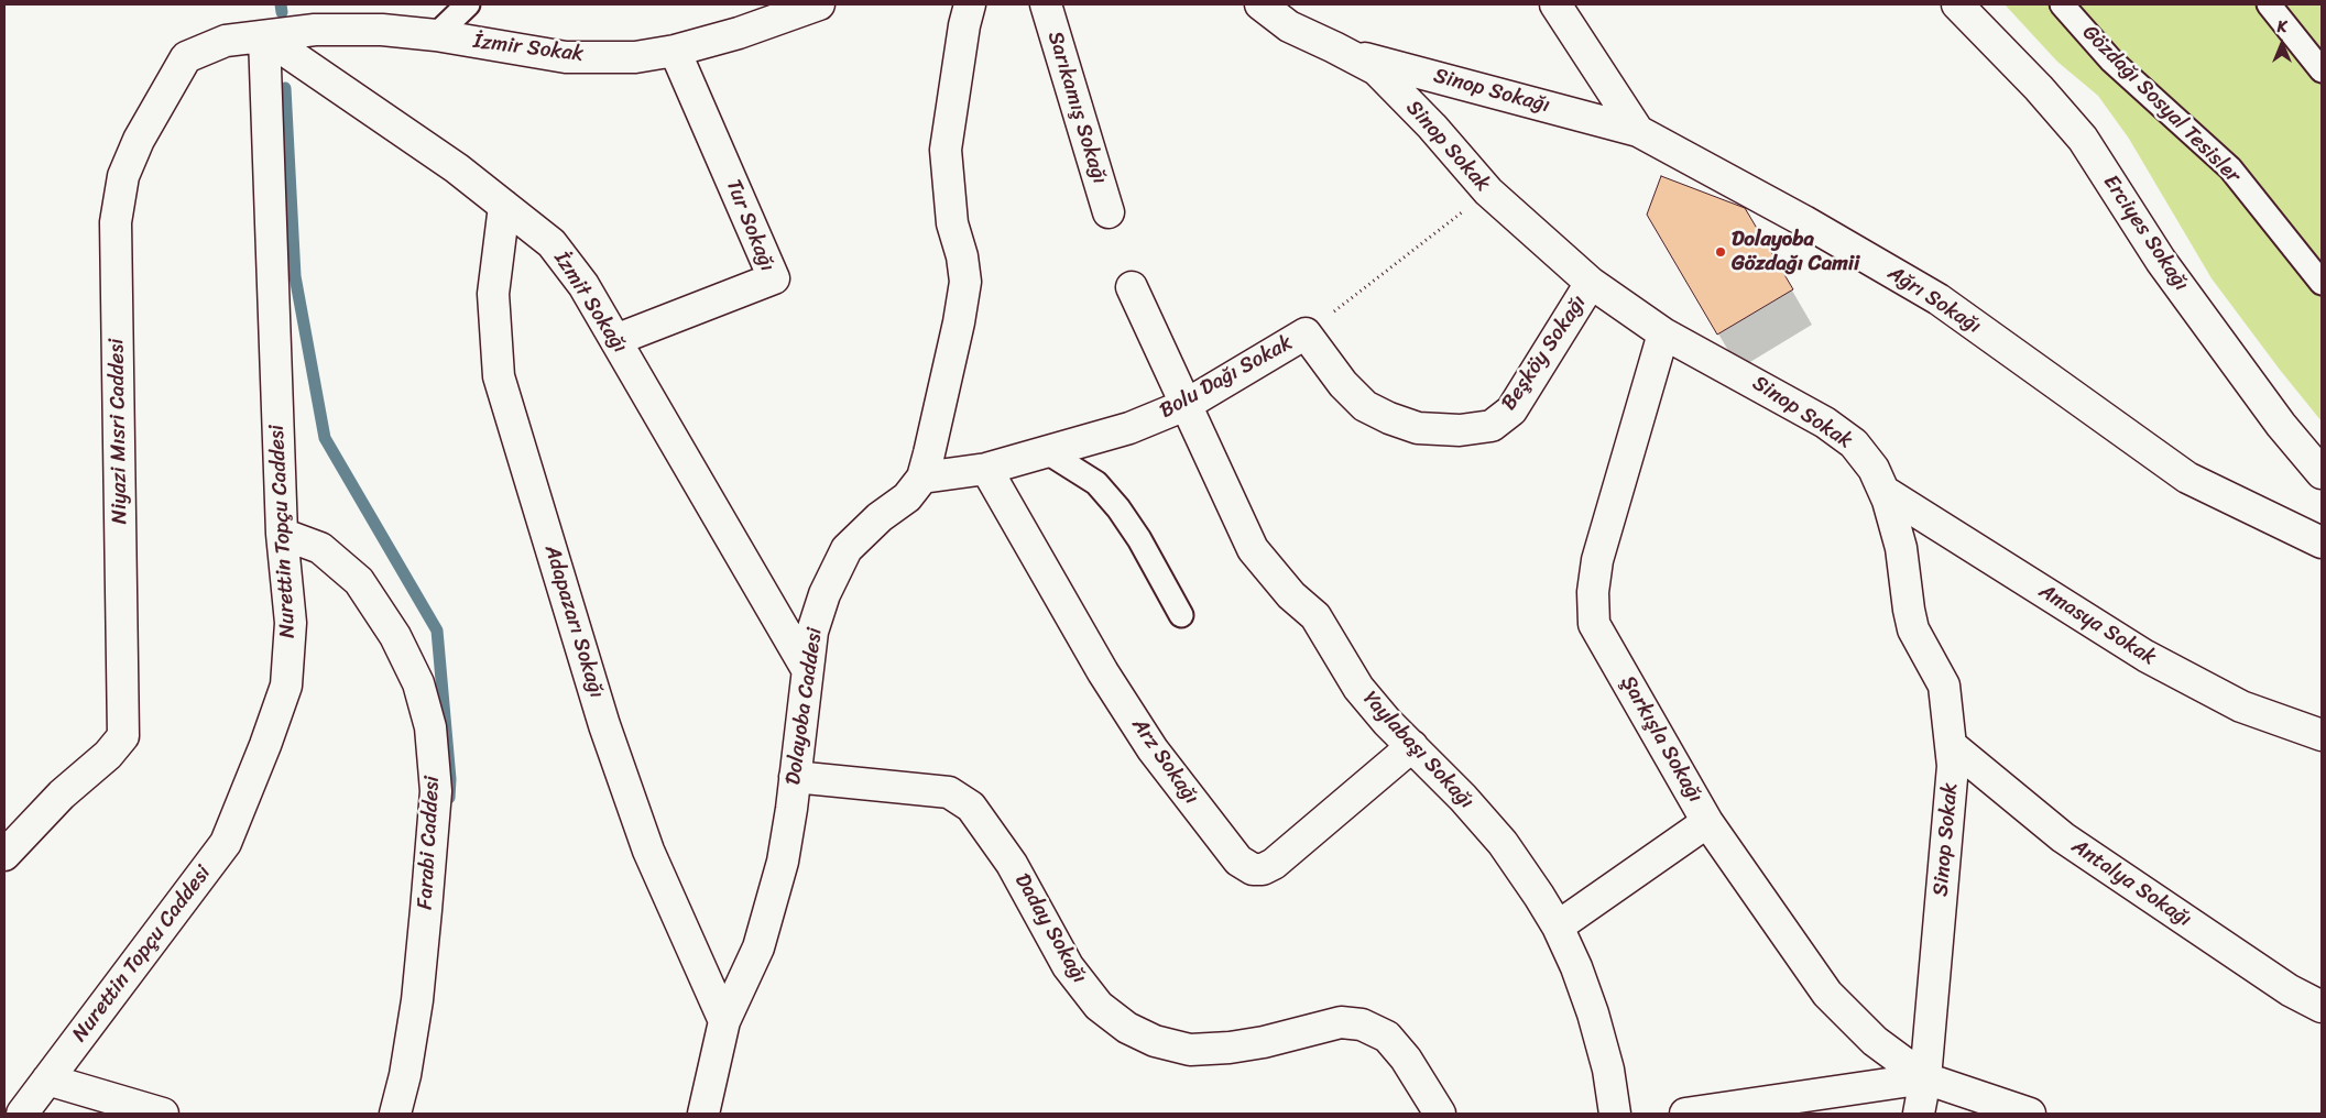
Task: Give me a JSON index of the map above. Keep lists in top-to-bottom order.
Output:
{
  "streets": {
    "street": [
      "İzmir Sokak",
      "Sinop Sokağı",
      "Sarıkamış Sokağı",
      "Sinop Sokak",
      "Tur Sokağı",
      "Erciyes Sokağı",
      "Ağrı Sokağı",
      "İzmit Sokağı",
      "Beşköy Sokağı",
      "Bolu Dağı Sokak",
      "Niyazi Mısri Caddesi",
      "Nurettin Topçu Caddesi",
      "Adapazarı Sokağı",
      "Amasya Sokak",
      "Dolayoba Caddesi",
      "Şarkışla Sokağı",
      "Yaylabaşı Sokağı",
      "Arz Sokağı",
      "Farabi Caddesi",
      "Antalya Sokağı",
      "Daday Sokağı"
    ],
    "lane": ["Gözdağı Sosyal Tesisler"]
  },
  "crossings": [
    ["İzmir Sokak", "Tur Sokağı"],
    ["İzmir Sokak", "İzmit Sokağı"],
    ["İzmir Sokak", "Niyazi Mısri Caddesi"],
    ["İzmir Sokak", "Nurettin Topçu Caddesi"],
    ["Sinop Sokağı", "Sinop Sokak"],
    ["Sinop Sokağı", "Ağrı Sokağı"],
    ["Sinop Sokak", "Beşköy Sokağı"],
    ["Sinop Sokak", "Bolu Dağı Sokak"],
    ["Sinop Sokak", "Amasya Sokak"],
    ["Sinop Sokak", "Şarkışla Sokağı"],
    ["Sinop Sokak", "Antalya Sokağı"],
    ["Tur Sokağı", "İzmit Sokağı"],
    ["İzmit Sokağı", "Niyazi Mısri Caddesi"],
    ["İzmit Sokağı", "Nurettin Topçu Caddesi"],
    ["İzmit Sokağı", "Adapazarı Sokağı"],
    ["İzmit Sokağı", "Dolayoba Caddesi"],
    ["Beşköy Sokağı", "Bolu Dağı Sokak"],
    ["Bolu Dağı Sokak", "Dolayoba Caddesi"],
    ["Bolu Dağı Sokak", "Yaylabaşı Sokağı"],
    ["Bolu Dağı Sokak", "Arz Sokağı"],
    ["Niyazi Mısri Caddesi", "Nurettin Topçu Caddesi"],
    ["Nurettin Topçu Caddesi", "Farabi Caddesi"],
    ["Adapazarı Sokağı", "Dolayoba Caddesi"],
    ["Dolayoba Caddesi", "Daday Sokağı"],
    ["Yaylabaşı Sokağı", "Arz Sokağı"]
  ],
  "places": ["Dolayoba Gözdağı Camii"],
  "north": "top"
}
